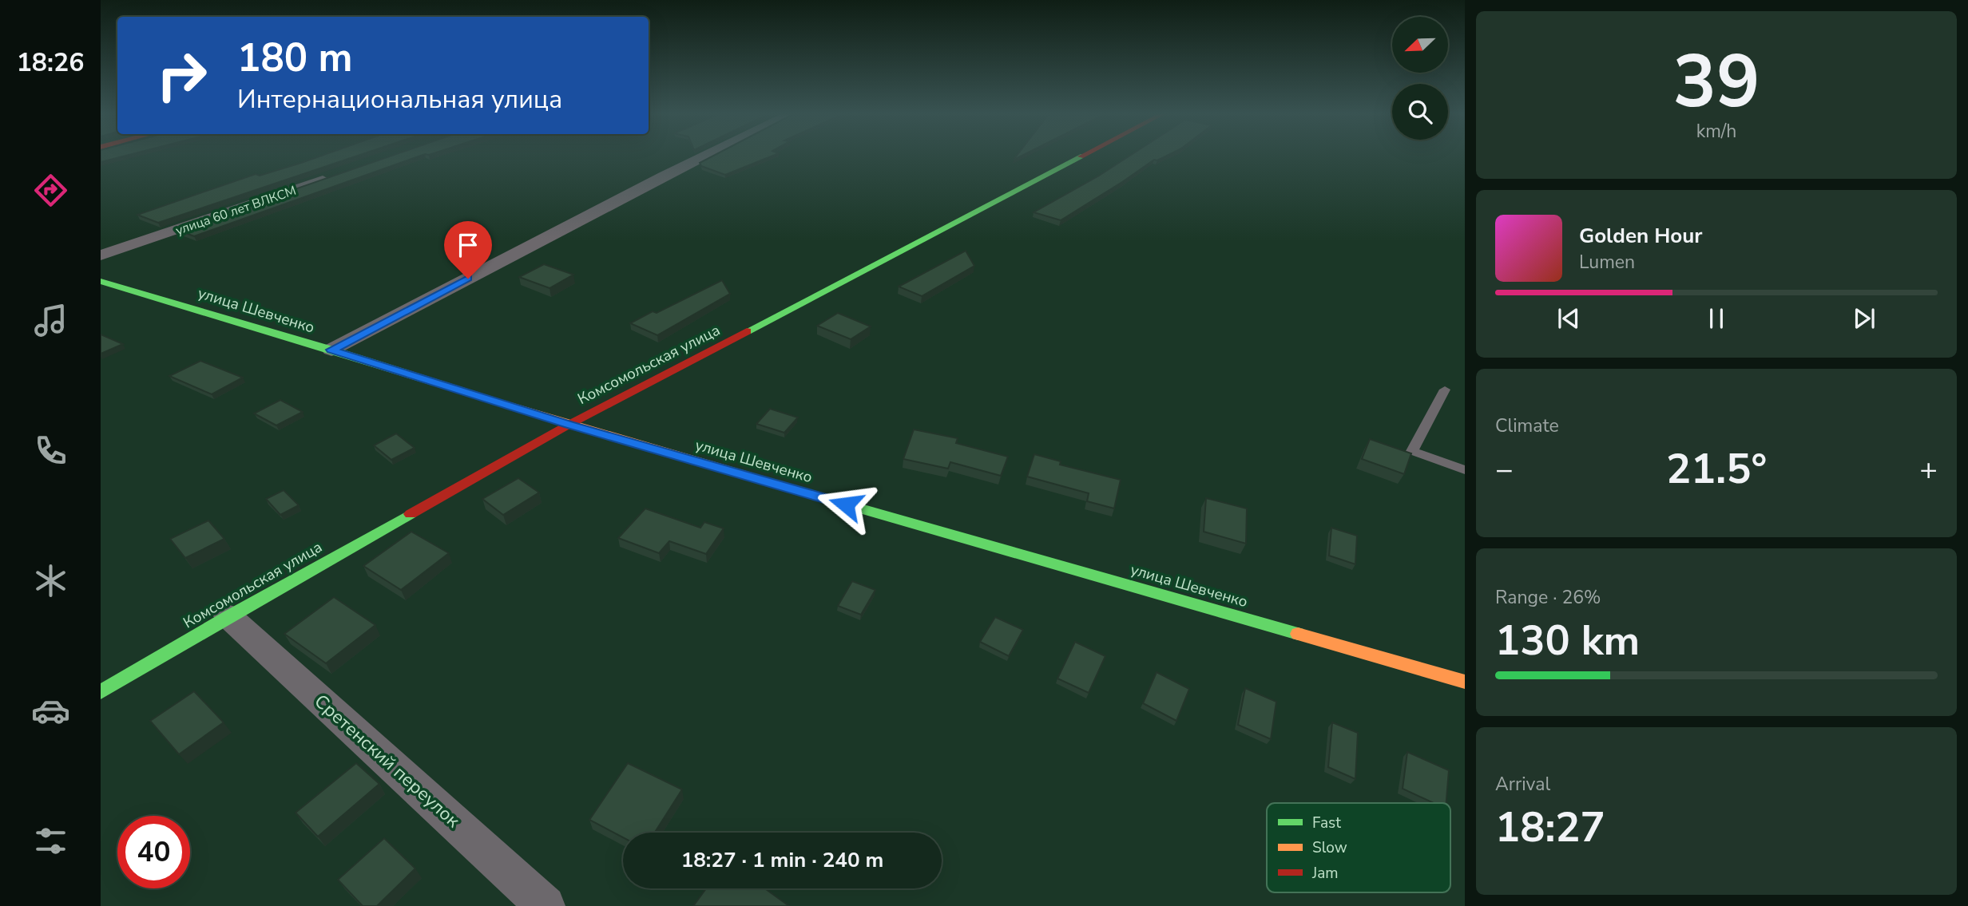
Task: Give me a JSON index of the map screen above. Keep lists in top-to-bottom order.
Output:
{
  "streets": {
    "street": [
      "улица 60 лет ВЛКСМ",
      "улица Шевченко",
      "Комсомольская улица",
      "Сретенский переулок"
    ]
  },
  "crossings": [
    ["улица Шевченко", "Комсомольская улица"],
    ["Комсомольская улица", "Сретенский переулок"]
  ],
  "legend": ["Fast", "Slow", "Jam"],
  "north": "bottom left",
  "page": {
    "tabs": "18:26",
    "tile": [
      ["39", "km/h"],
      "Climate",
      ["Range · 26%", "130 km"],
      ["Arrival", "18:27"]
    ],
    "turn": ["180 m", "Интернациональная улица"],
    "song": ["Golden Hour", "Lumen"],
    "heat": ["−", "21.5°", "+"],
    "limit": "40",
    "trip": "18:27 · 1 min · 240 m"
  }
}
